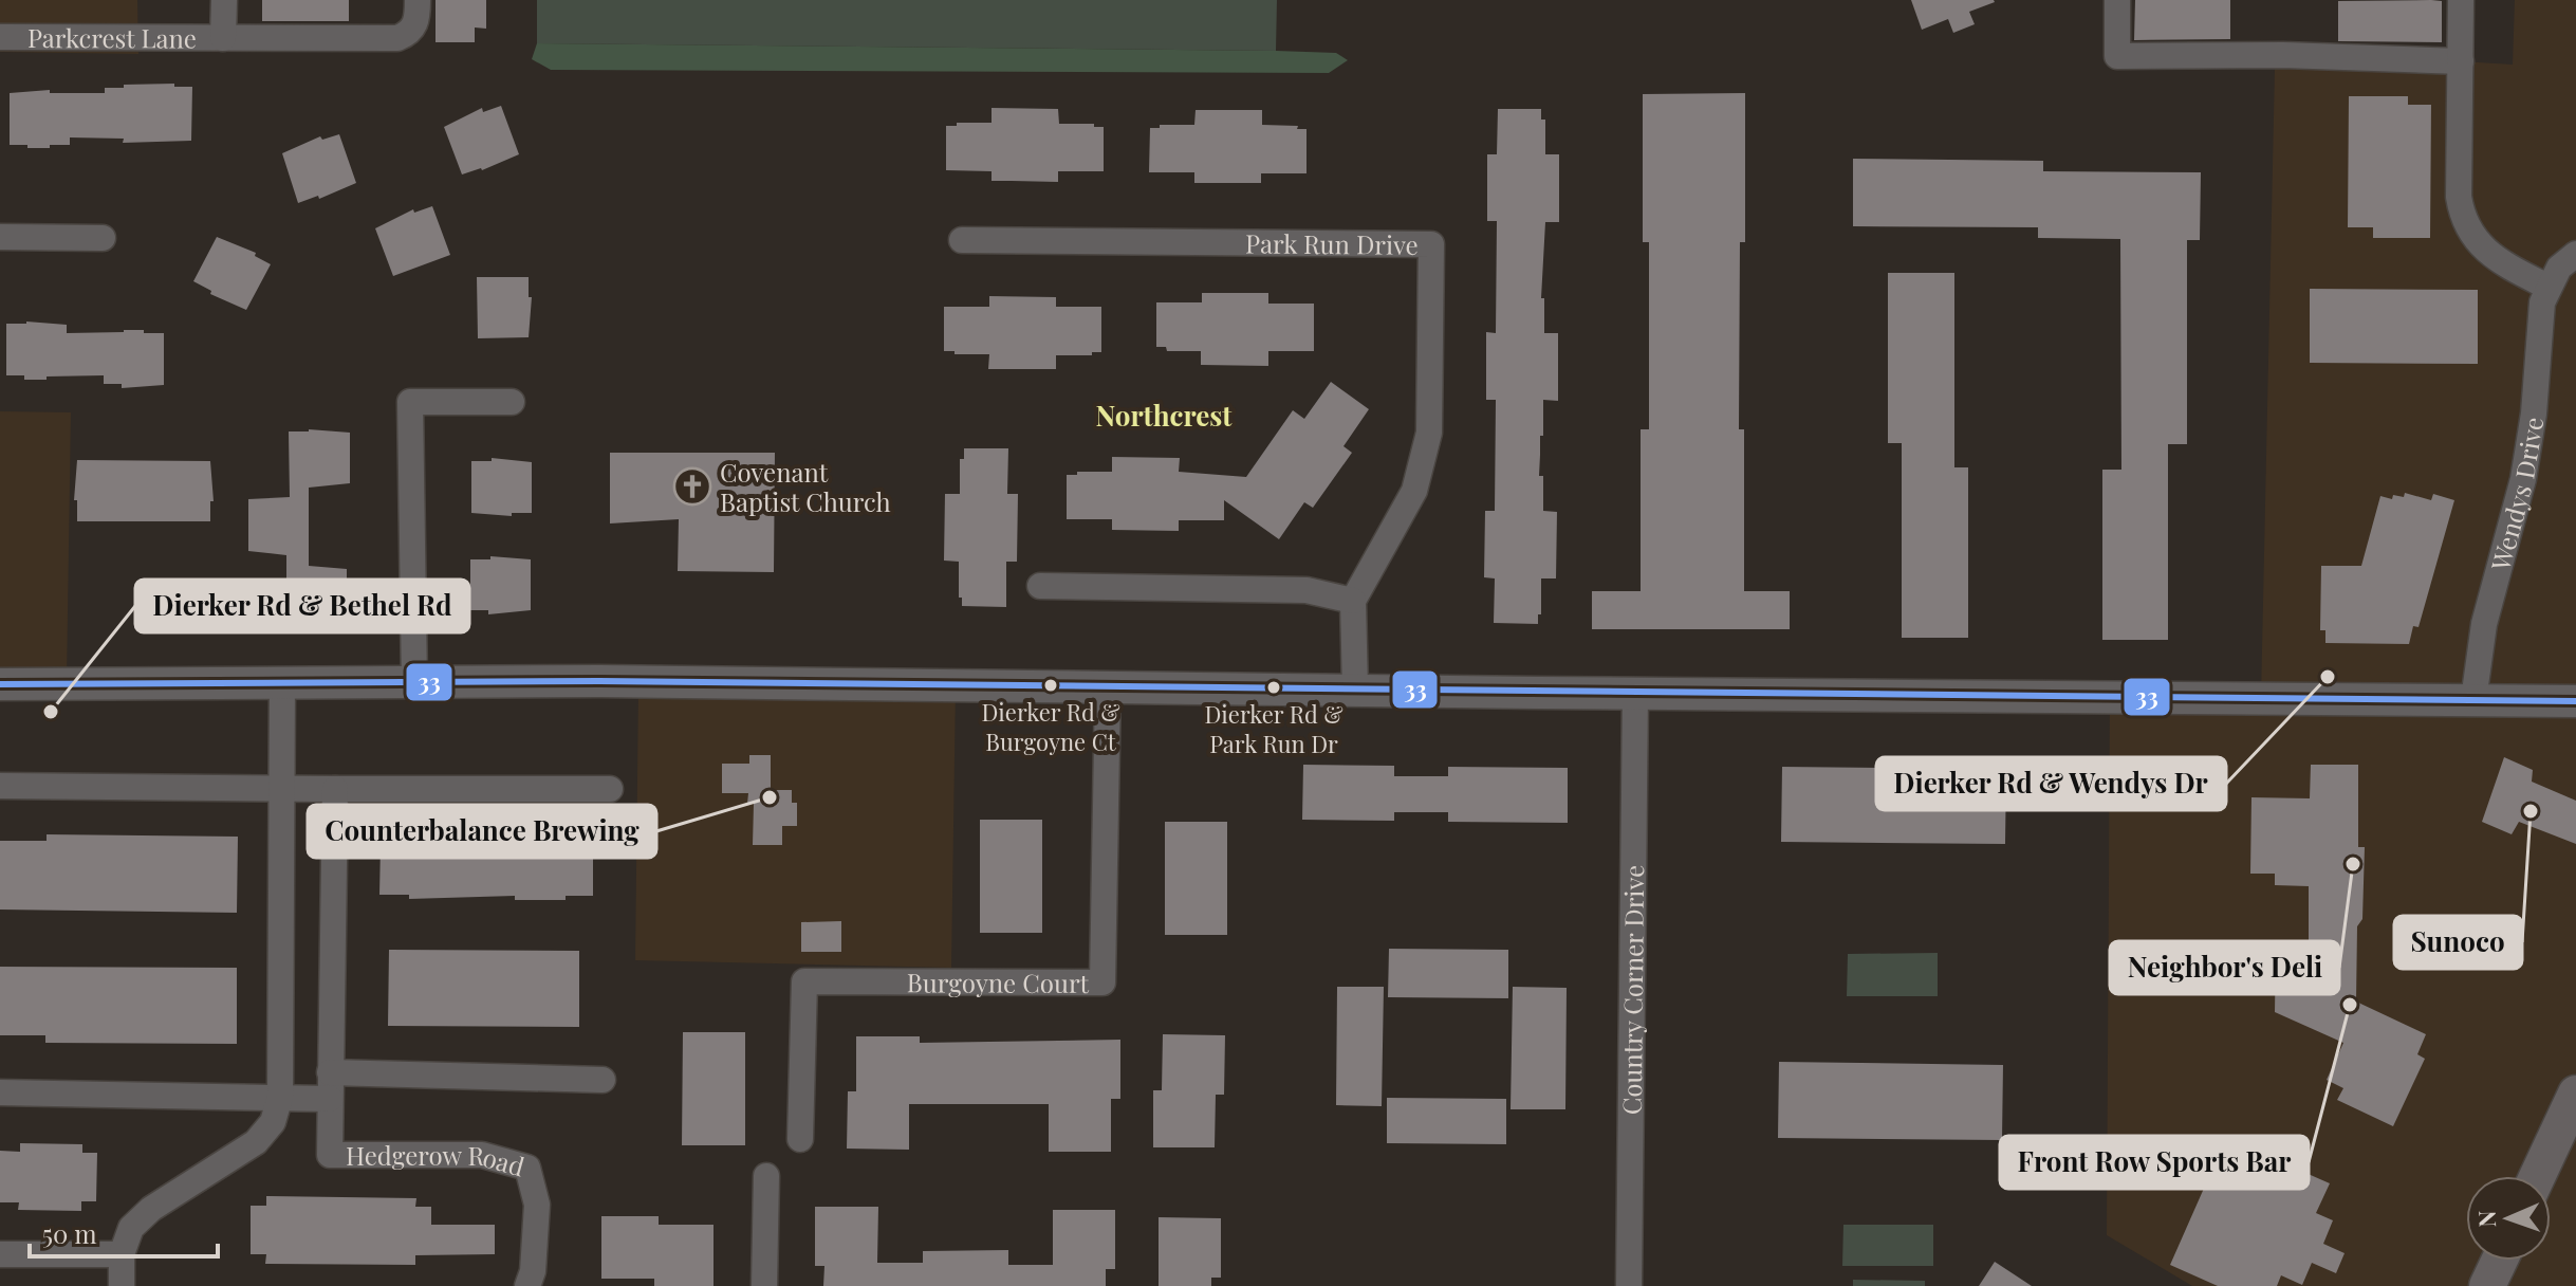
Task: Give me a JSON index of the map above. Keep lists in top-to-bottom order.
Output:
{
  "streets": {
    "street": [
      "Parkcrest Lane",
      "Park Run Drive",
      "Wendys Drive",
      "Burgoyne Court",
      "Country Corner Drive",
      "Hedgerow Road"
    ]
  },
  "districts": ["Northcrest"],
  "places": {
    "church": ["Covenant Baptist Church"],
    "other": [
      "Dierker Rd & Wendys Dr",
      "Dierker Rd & Burgoyne Ct",
      "Dierker Rd & Park Run Dr",
      "Dierker Rd & Bethel Rd",
      "Counterbalance Brewing",
      "Sunoco",
      "Neighbor's Deli",
      "Front Row Sports Bar"
    ]
  },
  "lines": ["transit line 33"],
  "scale_bar": "50 m",
  "north": "left"
}
